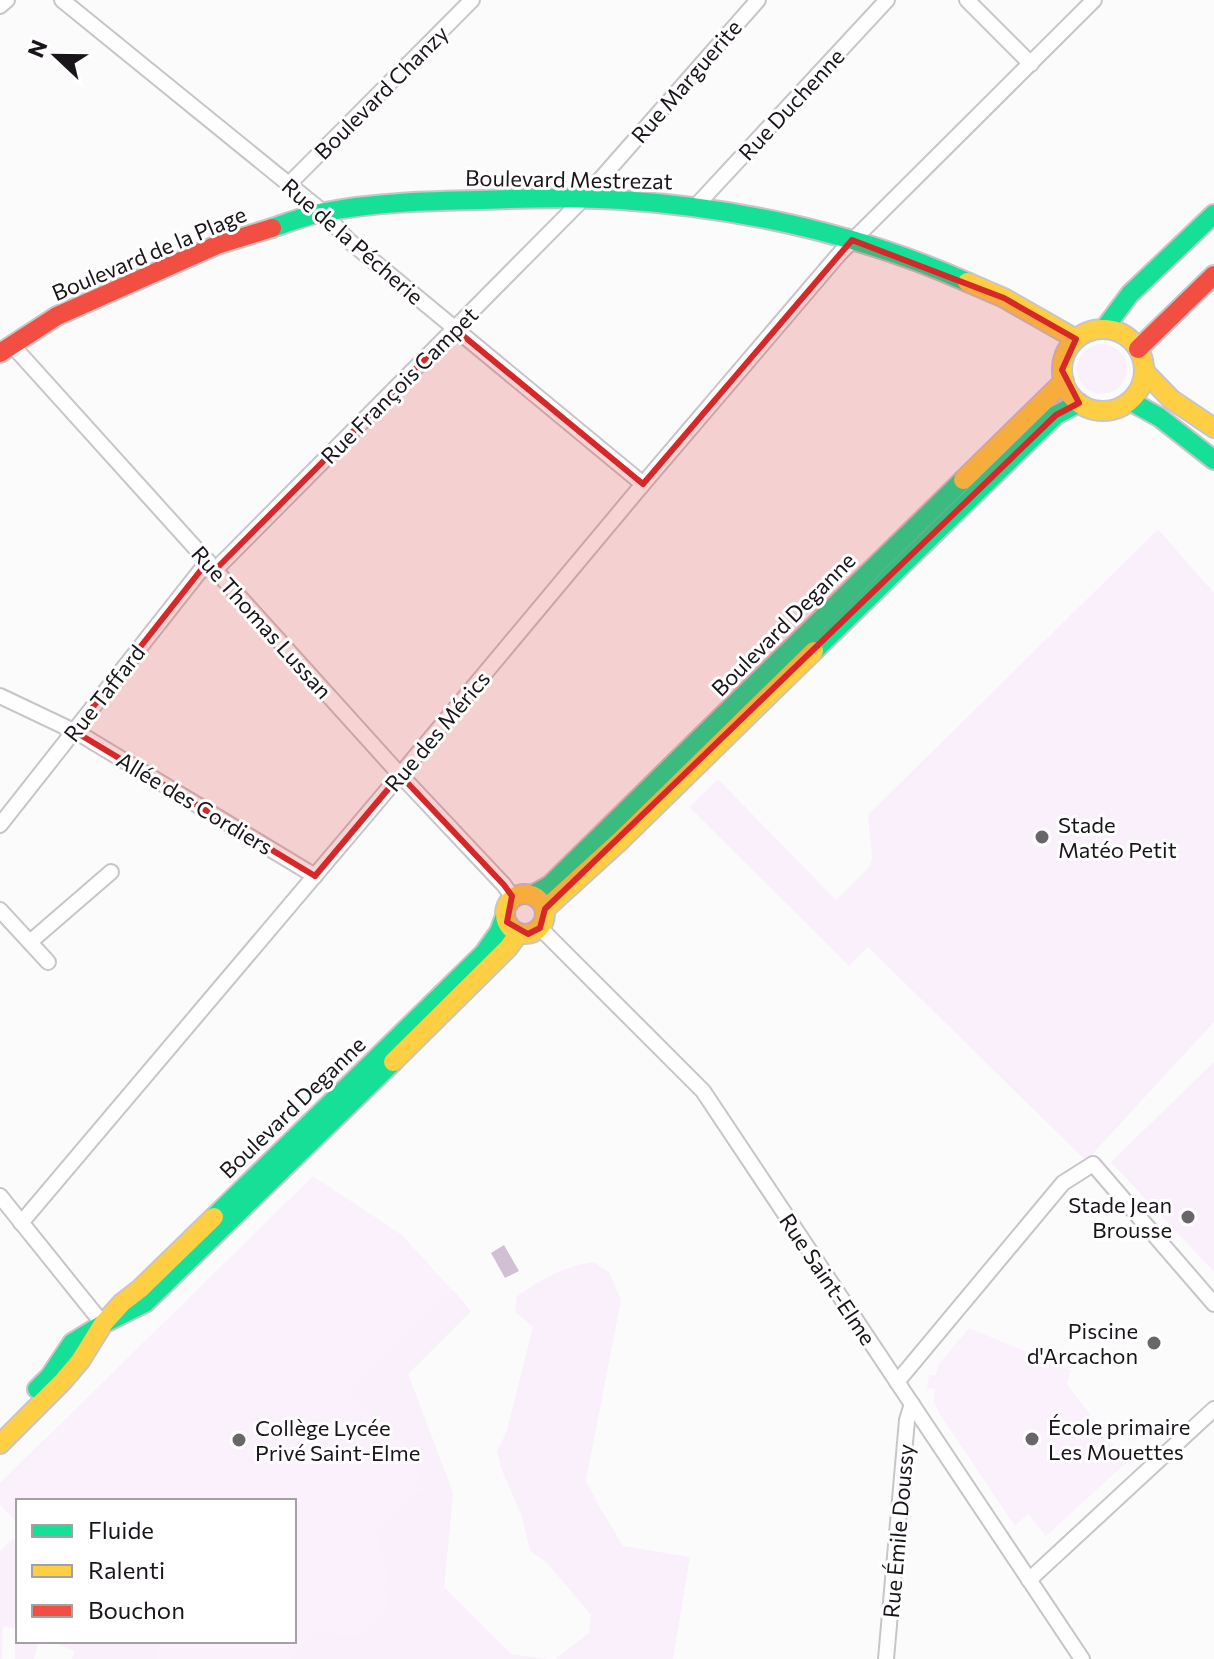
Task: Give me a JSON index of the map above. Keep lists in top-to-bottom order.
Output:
{
  "streets": {
    "street": [
      "Rue Marguerite",
      "Boulevard Chanzy",
      "Rue Duchenne",
      "Boulevard Mestrezat",
      "Rue de la Pécherie",
      "Boulevard de la Plage",
      "Rue François Campet",
      "Rue Thomas Lussan",
      "Boulevard Deganne",
      "Rue Taffard",
      "Rue des Mérics",
      "Allée des Cordiers",
      "Rue Saint-Elme",
      "Rue Émile Doussy"
    ]
  },
  "crossings": [
    ["Rue Marguerite", "Boulevard Mestrezat"],
    ["Rue Marguerite", "Rue François Campet"],
    ["Boulevard Chanzy", "Rue de la Pécherie"],
    ["Rue Duchenne", "Boulevard Mestrezat"],
    ["Boulevard Mestrezat", "Rue de la Pécherie"],
    ["Boulevard Mestrezat", "Boulevard de la Plage"],
    ["Boulevard Mestrezat", "Rue François Campet"],
    ["Boulevard Mestrezat", "Boulevard Deganne"],
    ["Boulevard Mestrezat", "Rue des Mérics"],
    ["Rue de la Pécherie", "Boulevard de la Plage"],
    ["Rue de la Pécherie", "Rue François Campet"],
    ["Rue de la Pécherie", "Rue des Mérics"],
    ["Boulevard de la Plage", "Rue Thomas Lussan"],
    ["Rue François Campet", "Rue Thomas Lussan"],
    ["Rue François Campet", "Rue Taffard"],
    ["Rue Thomas Lussan", "Boulevard Deganne"],
    ["Rue Thomas Lussan", "Rue Taffard"],
    ["Rue Thomas Lussan", "Rue des Mérics"],
    ["Rue Thomas Lussan", "Rue Saint-Elme"],
    ["Boulevard Deganne", "Rue Saint-Elme"],
    ["Rue Taffard", "Allée des Cordiers"],
    ["Rue des Mérics", "Allée des Cordiers"],
    ["Rue Saint-Elme", "Rue Émile Doussy"]
  ],
  "places": [
    "Stade Matéo Petit",
    "Stade Jean Brousse",
    "Piscine d'Arcachon",
    "École primaire Les Mouettes",
    "Collège Lycée Privé Saint-Elme"
  ],
  "legend": ["Fluide", "Ralenti", "Bouchon"],
  "north": "left"
}
